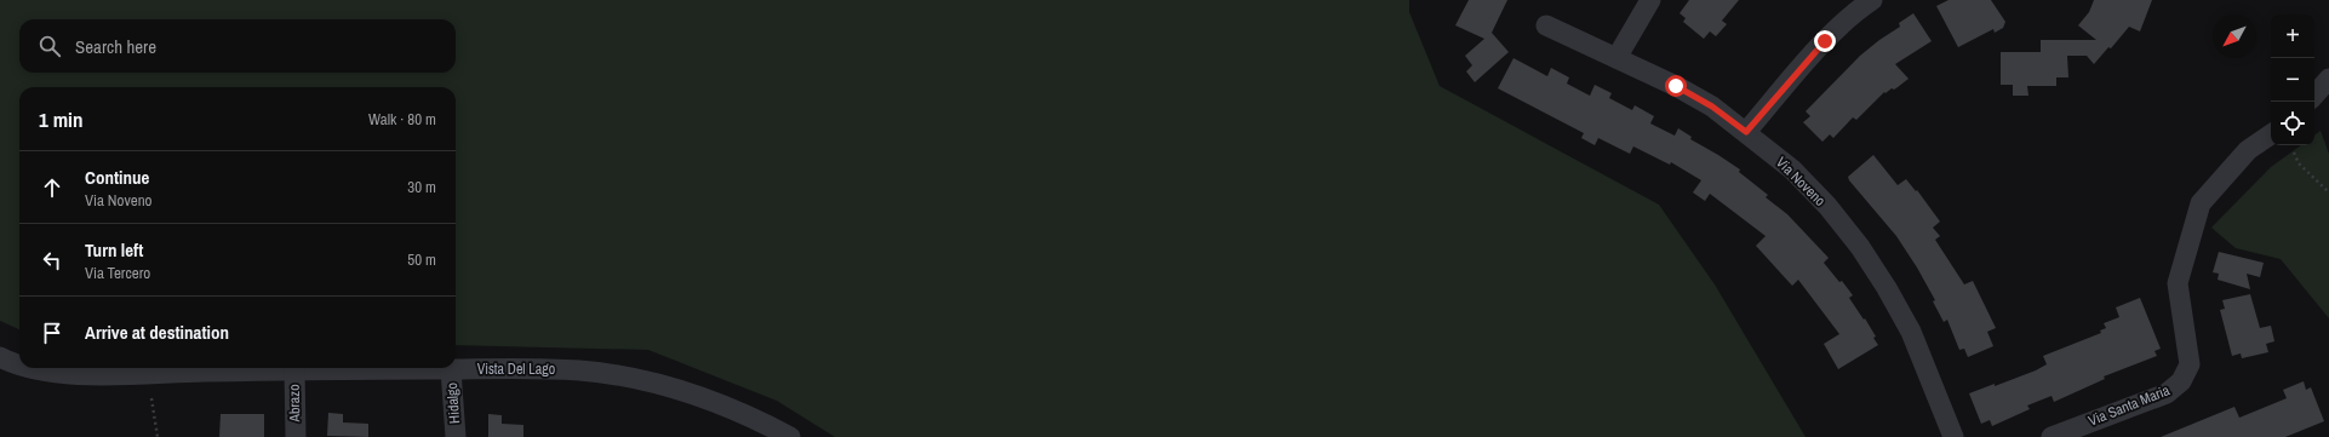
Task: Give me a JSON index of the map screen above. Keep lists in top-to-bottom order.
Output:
{
  "streets": {
    "street": [
      "Via Noveno",
      "Vista Del Lago",
      "Abrazo",
      "Hidalgo",
      "Via Santa Maria"
    ]
  },
  "crossings": [
    ["Vista Del Lago", "Abrazo"],
    ["Vista Del Lago", "Hidalgo"]
  ],
  "north": "bottom left",
  "page": {
    "map_buttons": ["+", "−"],
    "search": "Search here",
    "heading": ["1 min", "Walk · 80 m"],
    "list": [
      ["Continue", "Via Noveno", "30 m"],
      ["Turn left", "Via Tercero", "50 m"],
      "Arrive at destination"
    ]
  }
}
